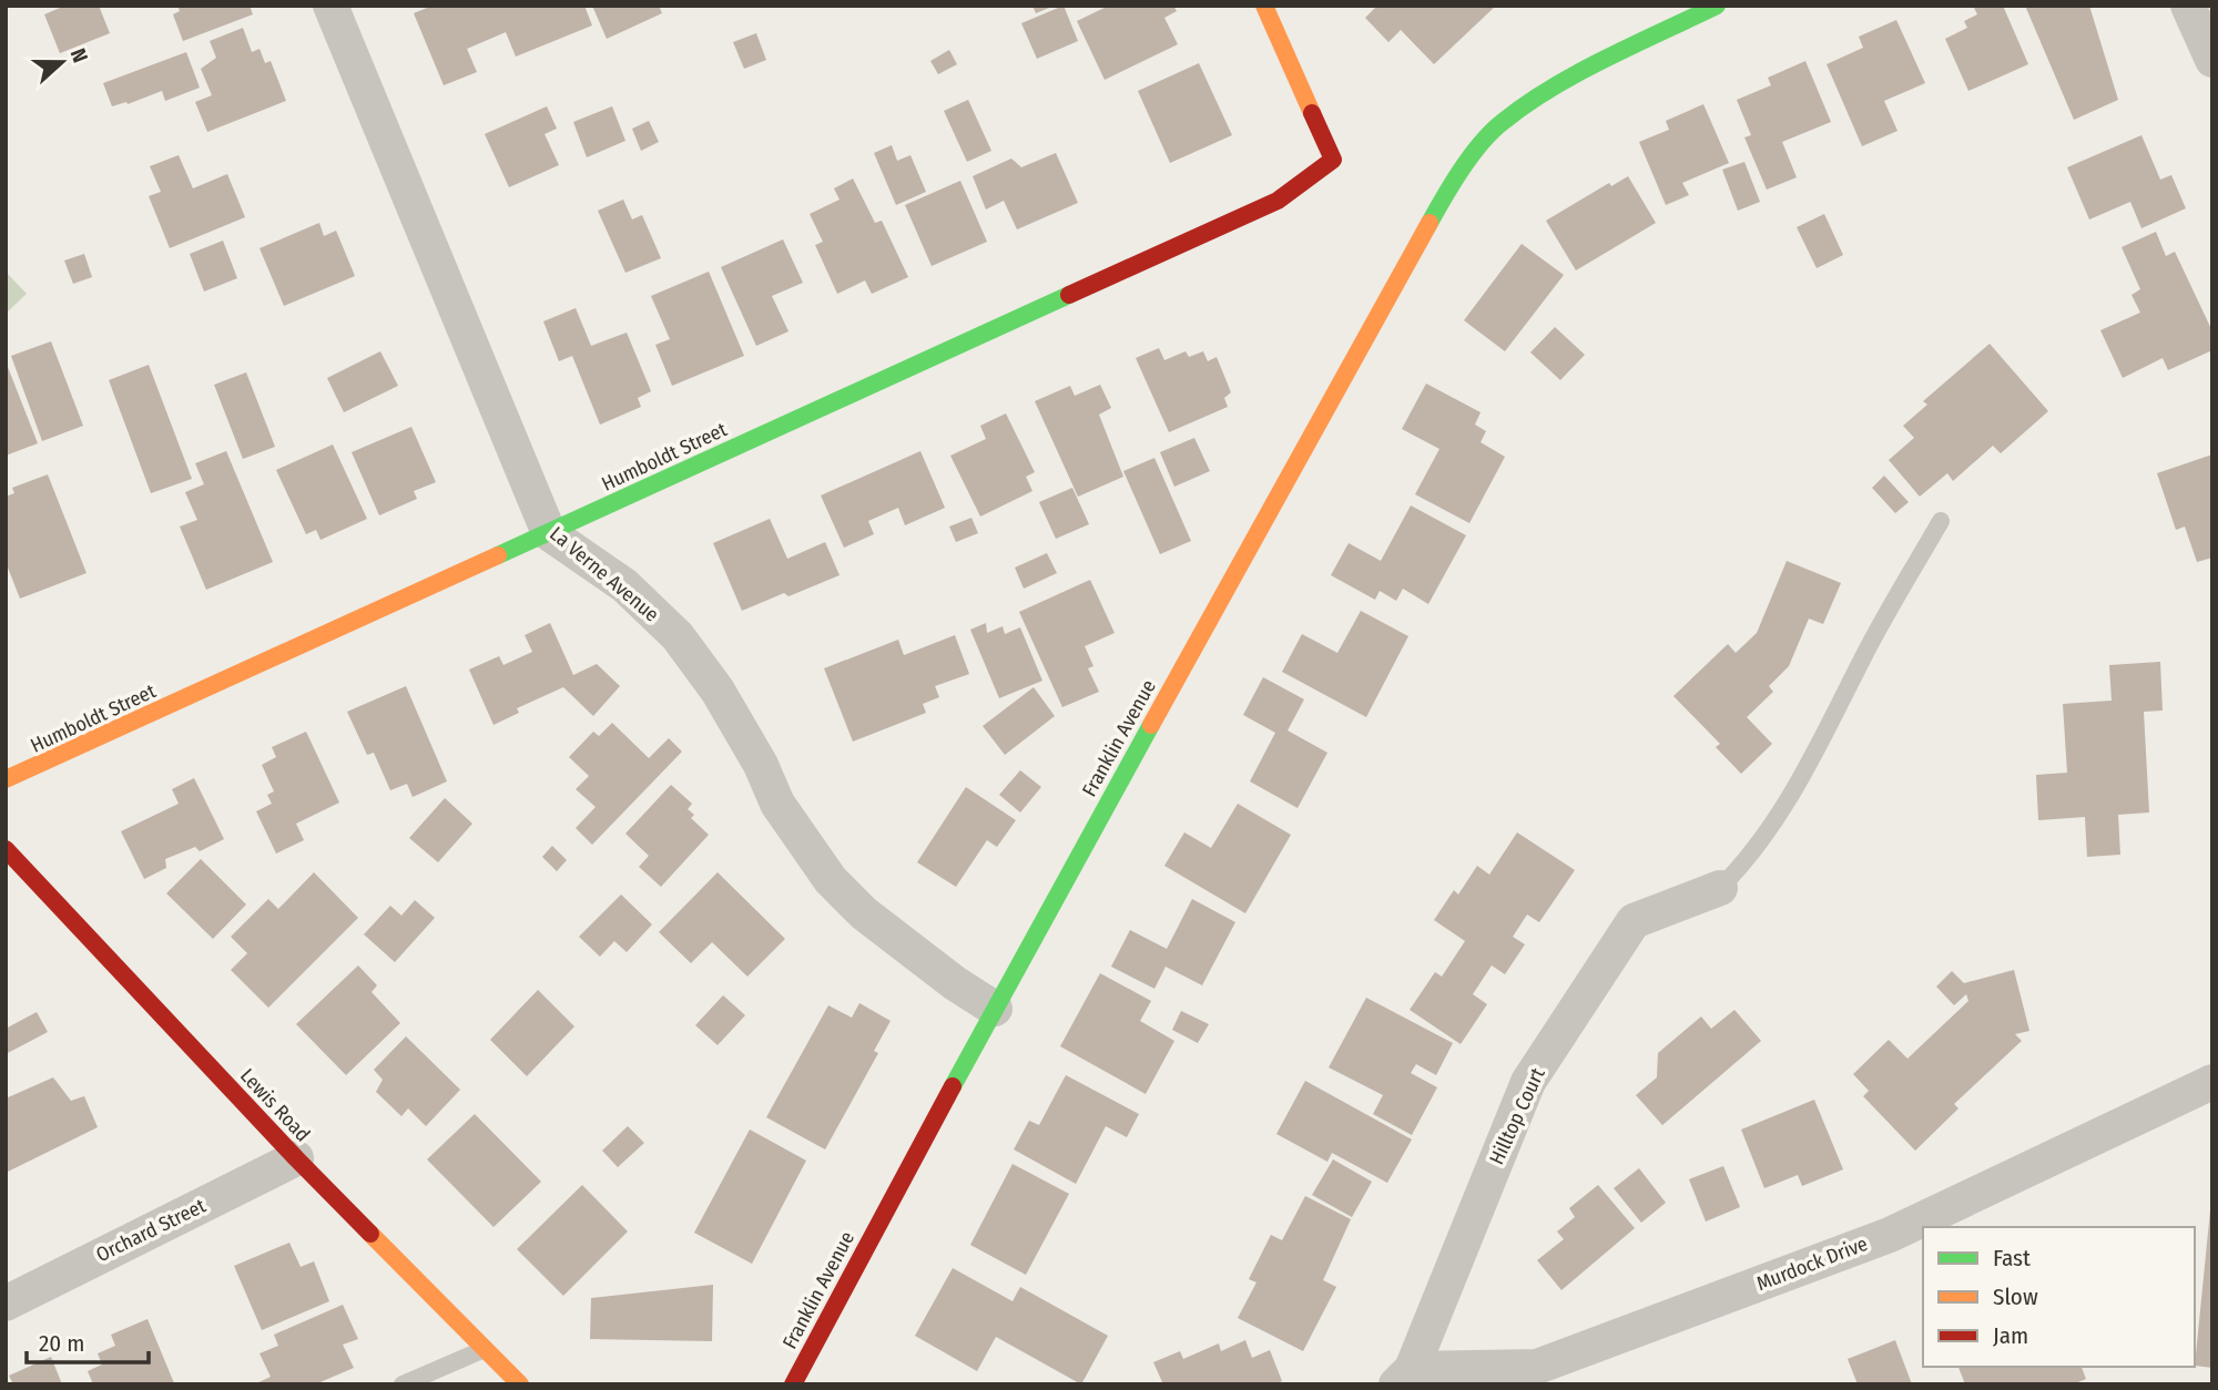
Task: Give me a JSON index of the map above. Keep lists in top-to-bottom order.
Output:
{
  "streets": {
    "street": [
      "Humboldt Street",
      "La Verne Avenue",
      "Franklin Avenue",
      "Lewis Road",
      "Hilltop Court",
      "Orchard Street",
      "Murdock Drive"
    ]
  },
  "crossings": [
    ["Humboldt Street", "La Verne Avenue"],
    ["La Verne Avenue", "Franklin Avenue"],
    ["Lewis Road", "Orchard Street"],
    ["Hilltop Court", "Murdock Drive"]
  ],
  "legend": ["Fast", "Slow", "Jam"],
  "scale_bar": "20 m",
  "north": "right"
}
